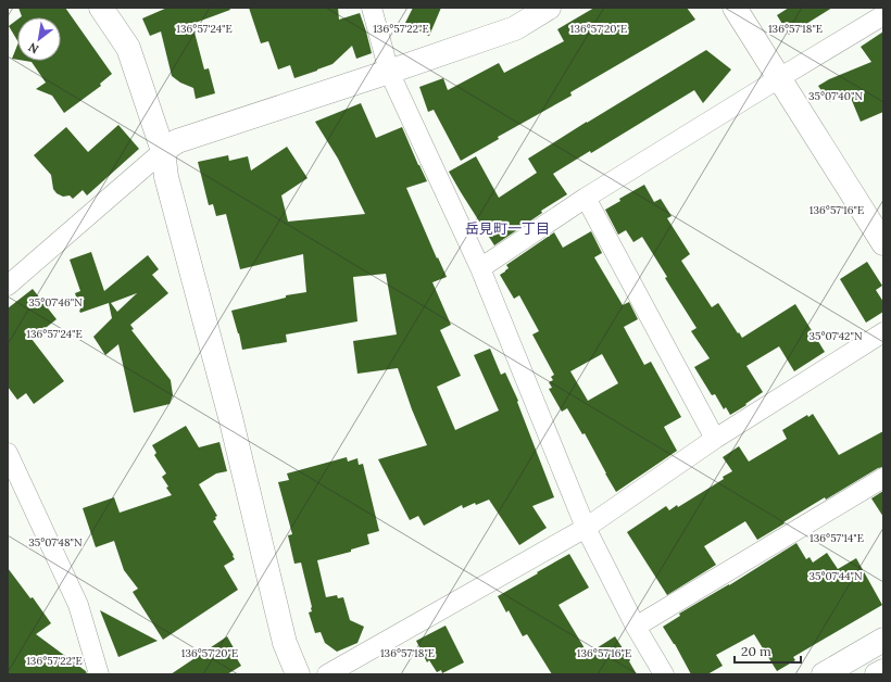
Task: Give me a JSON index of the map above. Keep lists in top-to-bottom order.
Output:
{
  "districts": ["岳見町一丁目"],
  "scale_bar": "20 m",
  "north": "bottom left",
  "coordinates": [
    "136°57'24\"E",
    "136°57'22\"E",
    "136°57'20\"E",
    "136°57'18\"E",
    "35°07'40\"N",
    "136°57'16\"E",
    "35°07'46\"N",
    "35°07'42\"N",
    "136°57'14\"E",
    "35°07'48\"N",
    "35°07'44\"N"
  ]
}
